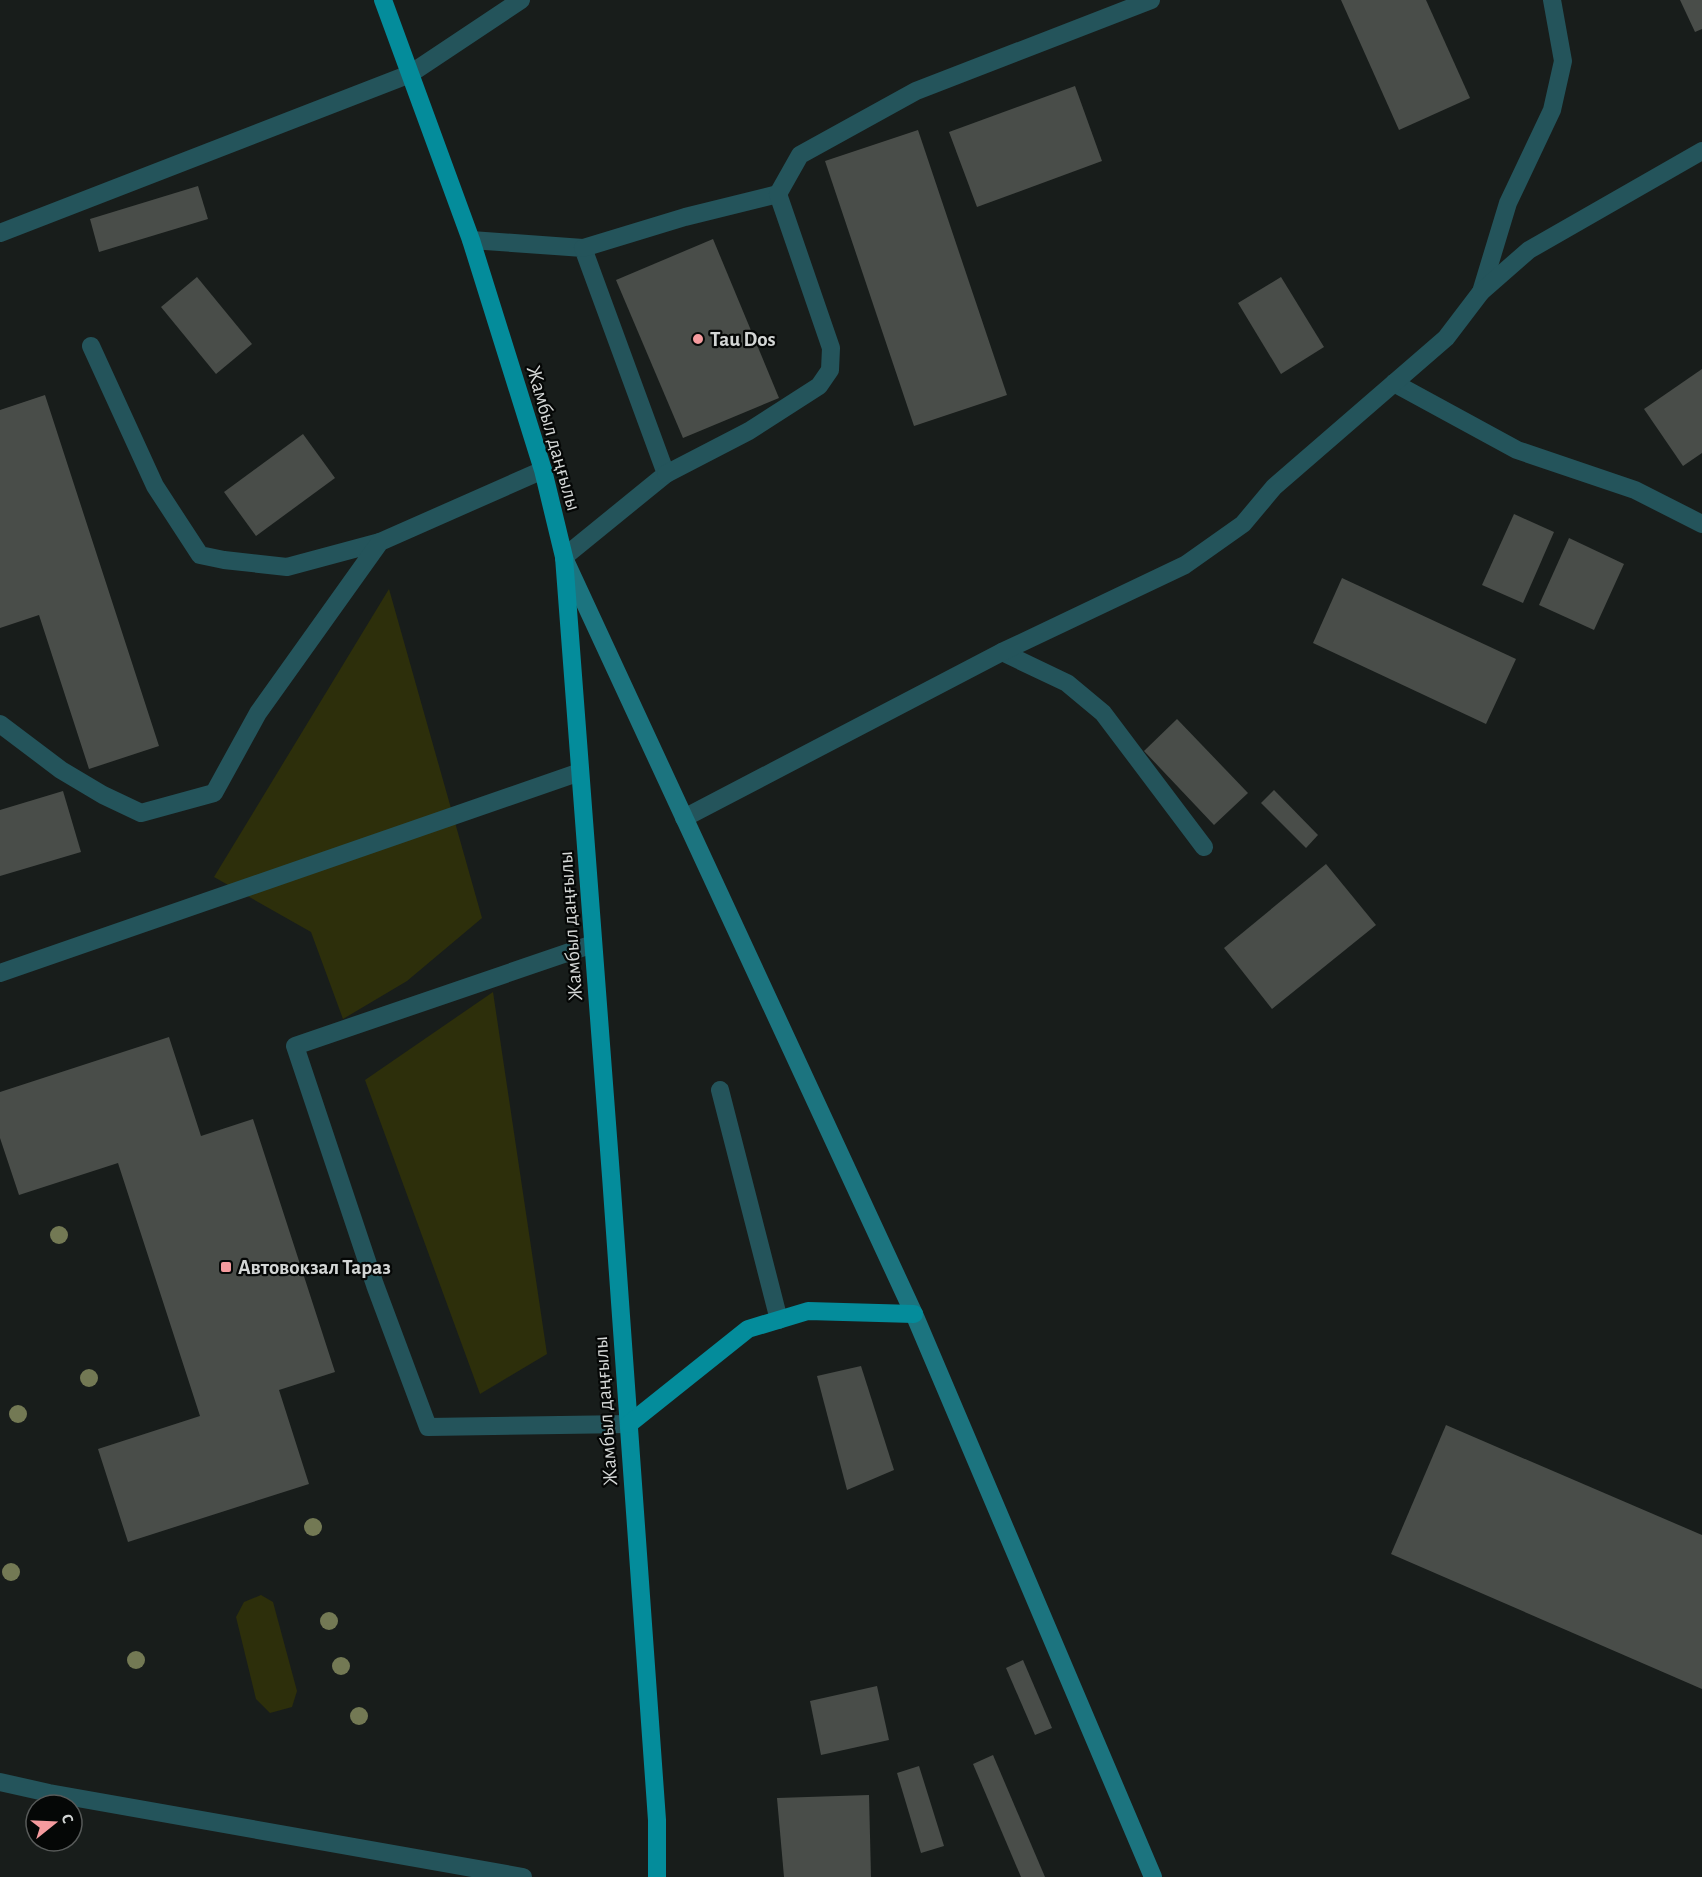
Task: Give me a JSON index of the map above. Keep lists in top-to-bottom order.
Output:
{
  "streets": {
    "main road": ["Жамбыл даңғылы"]
  },
  "places": {
    "other": ["Tau Dos"],
    "transit": ["Автовокзал Тараз"]
  },
  "north": "right"
}
